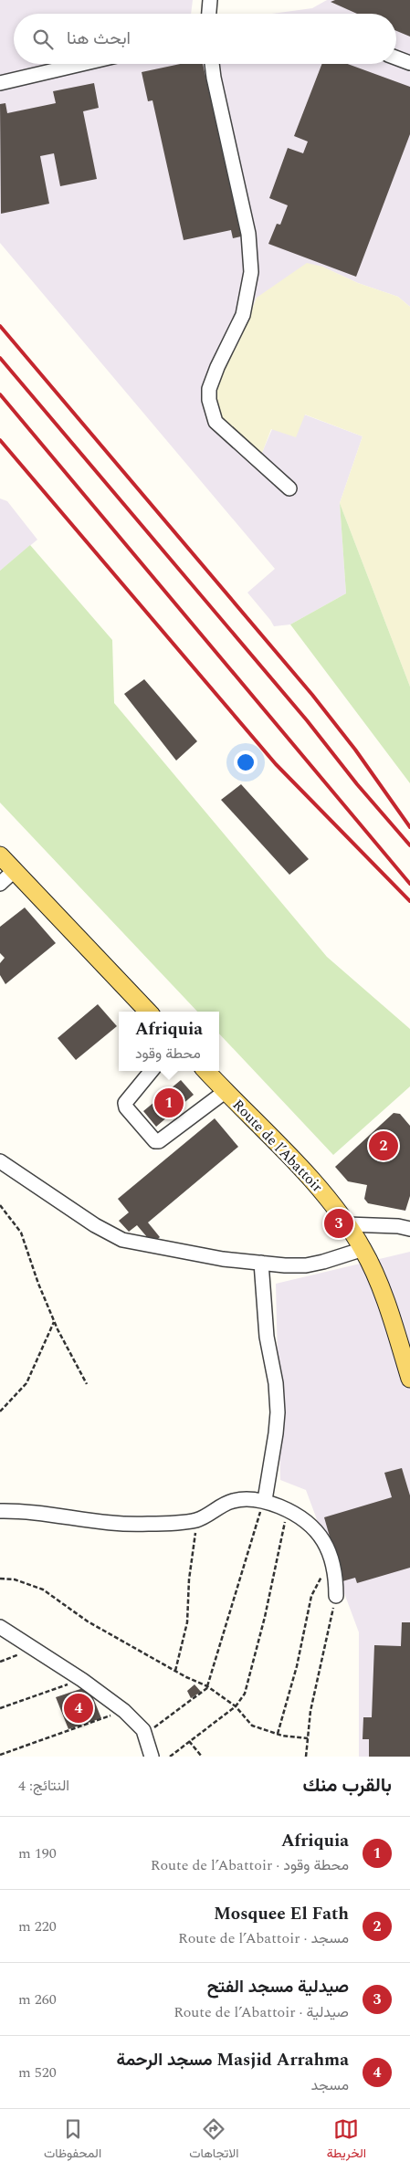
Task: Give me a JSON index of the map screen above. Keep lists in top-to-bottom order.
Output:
{
  "streets": {
    "main road": ["Route de l’Abattoir"]
  },
  "page": {
    "search": "ابحث هنا",
    "popup": ["Afriquia", "محطة وقود"],
    "pins": [
      "1",
      "2",
      "3",
      "4"
    ],
    "heading": ["بالقرب منك", "النتائج: 4"],
    "list": [
      {
        "mark": "1",
        "name": "Afriquia",
        "note": "محطة وقود · Route de l’Abattoir",
        "value": "190 m"
      },
      {
        "mark": "2",
        "name": "Mosquee El Fath",
        "note": "مسجد · Route de l’Abattoir",
        "value": "220 m"
      },
      {
        "mark": "3",
        "name": "صيدلية مسجد الفتح",
        "note": "صيدلية · Route de l’Abattoir",
        "value": "260 m"
      },
      {
        "mark": "4",
        "name": "Masjid Arrahma مسجد الرحمة",
        "note": "مسجد",
        "value": "520 m"
      }
    ],
    "nav": ["الخريطة", "الاتجاهات", "المحفوظات"]
  }
}
